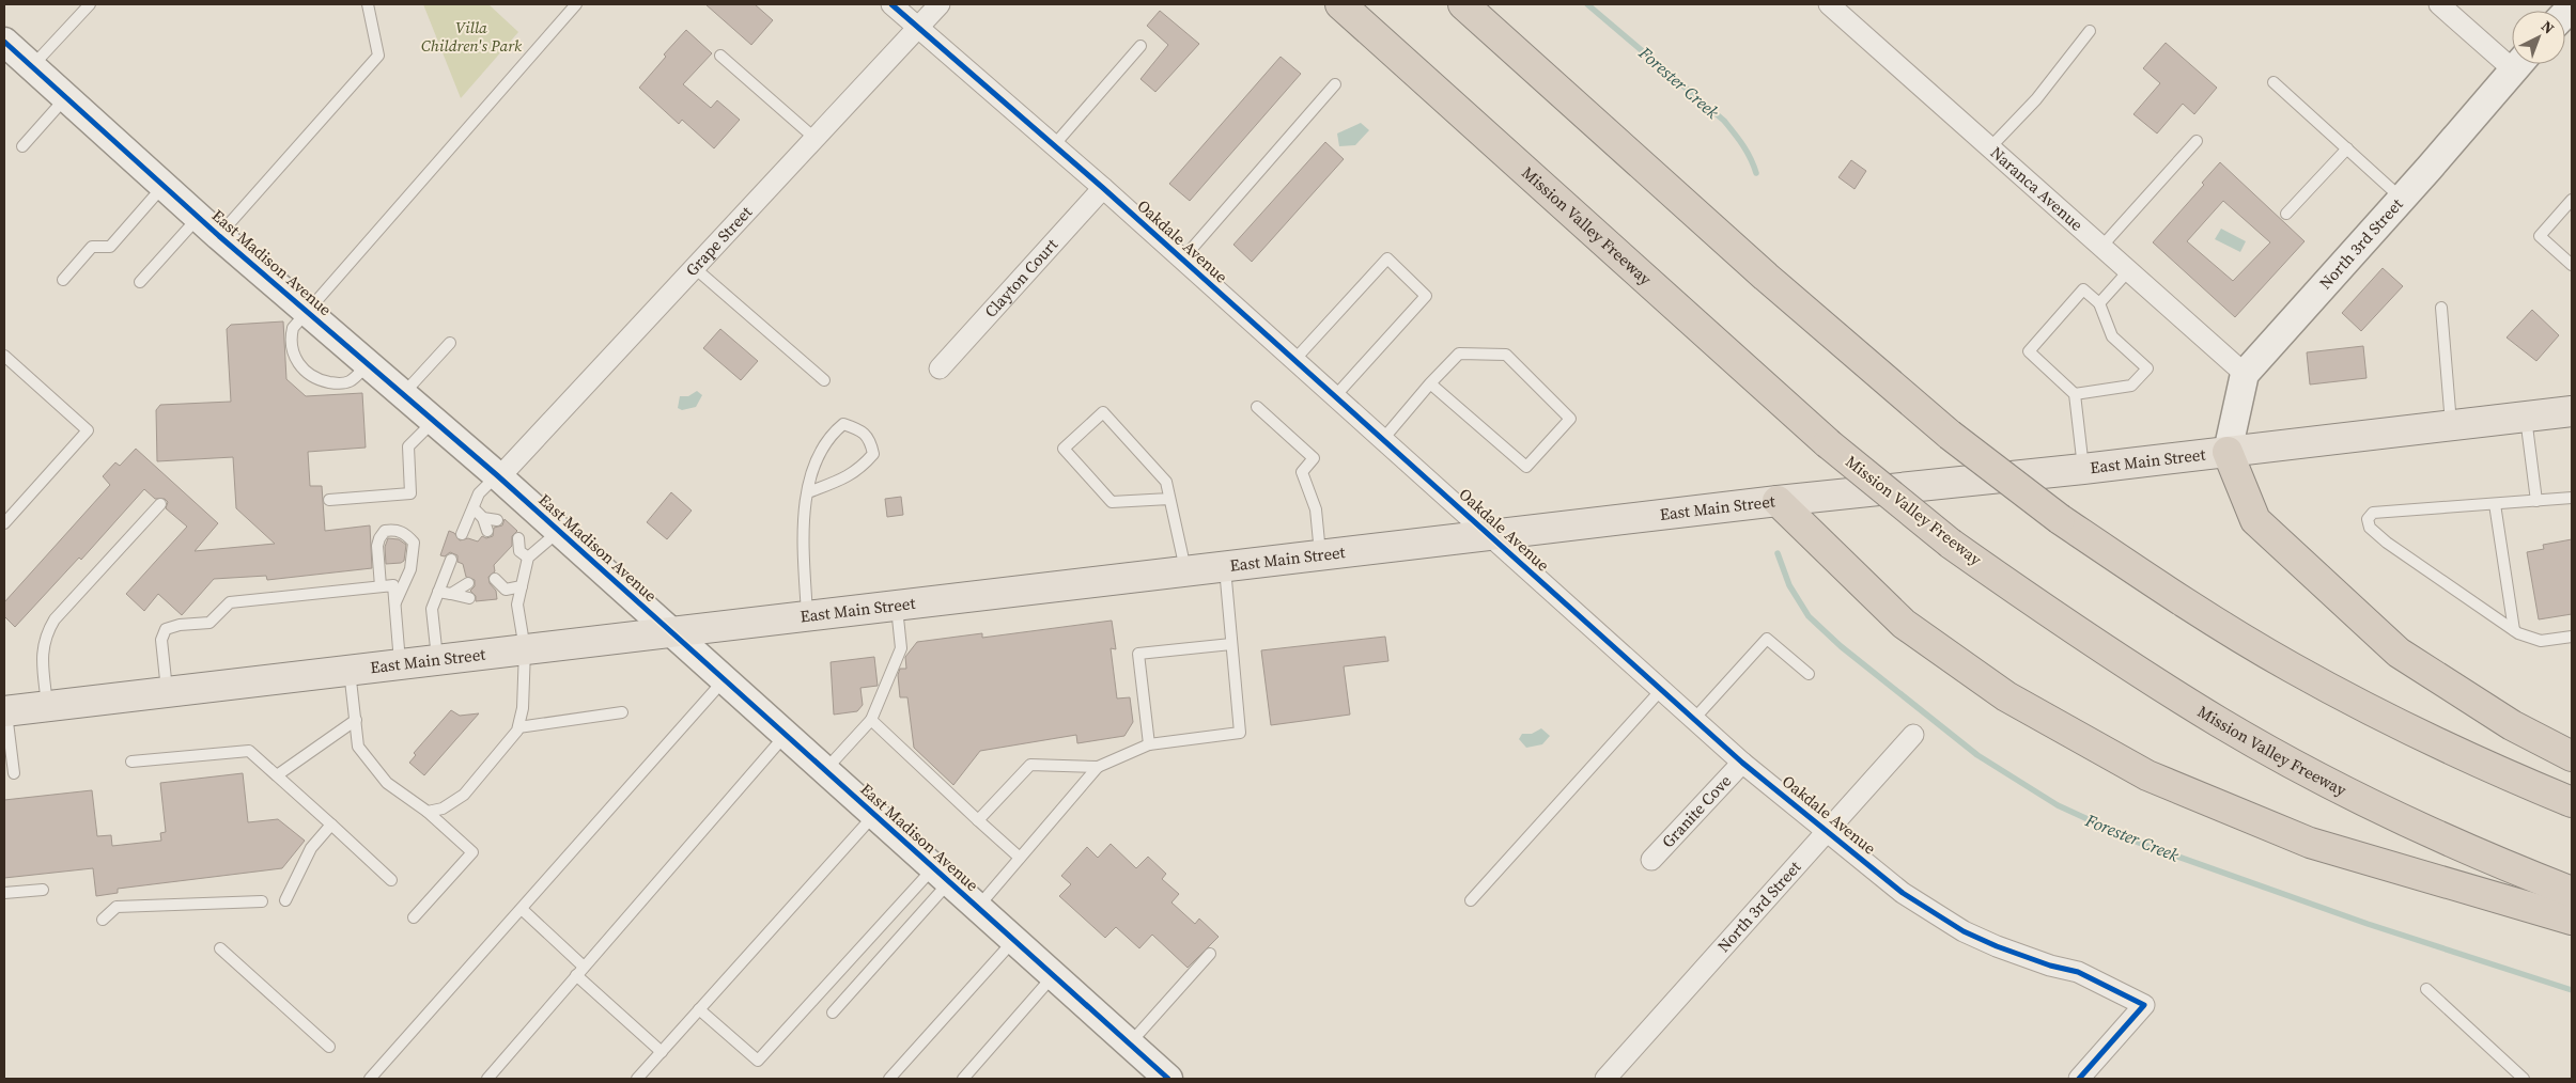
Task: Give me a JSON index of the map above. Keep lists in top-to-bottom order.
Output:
{
  "streets": {
    "highway": ["Mission Valley Freeway"],
    "main road": ["East Main Street"],
    "street": [
      "Naranca Avenue",
      "Grape Street",
      "Oakdale Avenue",
      "North 3rd Street",
      "East Madison Avenue",
      "Clayton Court",
      "Granite Cove"
    ]
  },
  "crossings": [
    ["Naranca Avenue", "North 3rd Street"],
    ["Grape Street", "Oakdale Avenue"],
    ["Grape Street", "East Madison Avenue"],
    ["Oakdale Avenue", "North 3rd Street"],
    ["Oakdale Avenue", "Clayton Court"],
    ["Oakdale Avenue", "East Main Street"],
    ["Oakdale Avenue", "Granite Cove"],
    ["North 3rd Street", "East Main Street"],
    ["East Madison Avenue", "East Main Street"]
  ],
  "water": ["Forester Creek"],
  "parks": ["Villa Children's Park"],
  "north": "top right"
}
